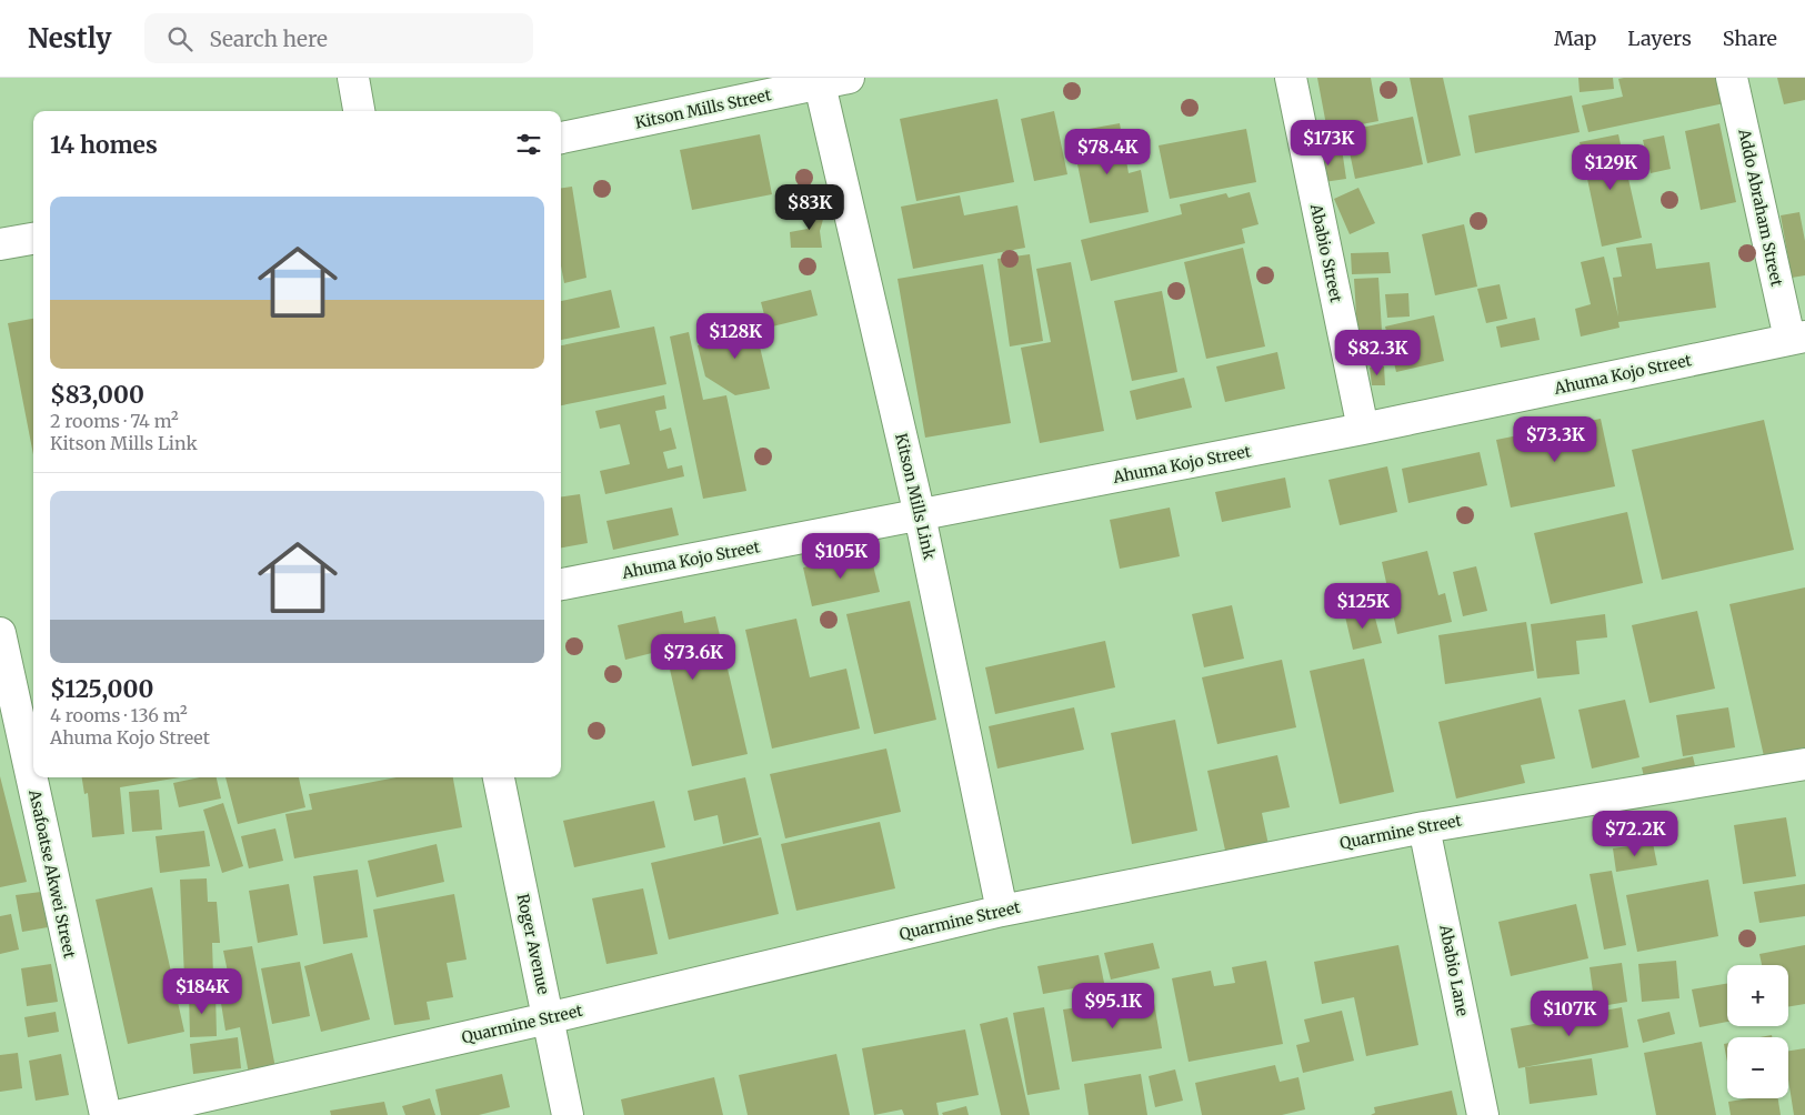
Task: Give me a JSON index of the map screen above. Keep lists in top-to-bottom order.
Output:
{
  "streets": {
    "street": [
      "Kitson Mills Street",
      "Addo Abraham Street",
      "Ababio Street",
      "Ahuma Kojo Street",
      "Kitson Mills Link",
      "Quarmine Street",
      "Asafoatse Akwei Street",
      "Roger Avenue",
      "Ababio Lane"
    ]
  },
  "crossings": [
    ["Kitson Mills Street", "Kitson Mills Link"],
    ["Addo Abraham Street", "Ahuma Kojo Street"],
    ["Ababio Street", "Ahuma Kojo Street"],
    ["Ahuma Kojo Street", "Kitson Mills Link"],
    ["Kitson Mills Link", "Quarmine Street"],
    ["Quarmine Street", "Roger Avenue"],
    ["Quarmine Street", "Ababio Lane"]
  ],
  "page": {
    "header": "Nestly",
    "search": "Search here",
    "nav": ["Map", "Layers", "Share"],
    "heading": "14 homes",
    "price": [
      "$173K",
      "$78.4K",
      "$129K",
      "$83K",
      "$128K",
      "$82.3K",
      "$73.3K",
      "$105K",
      "$125K",
      "$73.6K",
      "$72.2K",
      "$184K",
      "$95.1K",
      "$107K"
    ],
    "list": [
      {
        "name": "$83,000",
        "note": "2 rooms · 74 m² · Kitson Mills Link"
      },
      {
        "name": "$125,000",
        "note": "4 rooms · 136 m² · Ahuma Kojo Street"
      }
    ],
    "map_buttons": ["+", "−"]
  }
}
